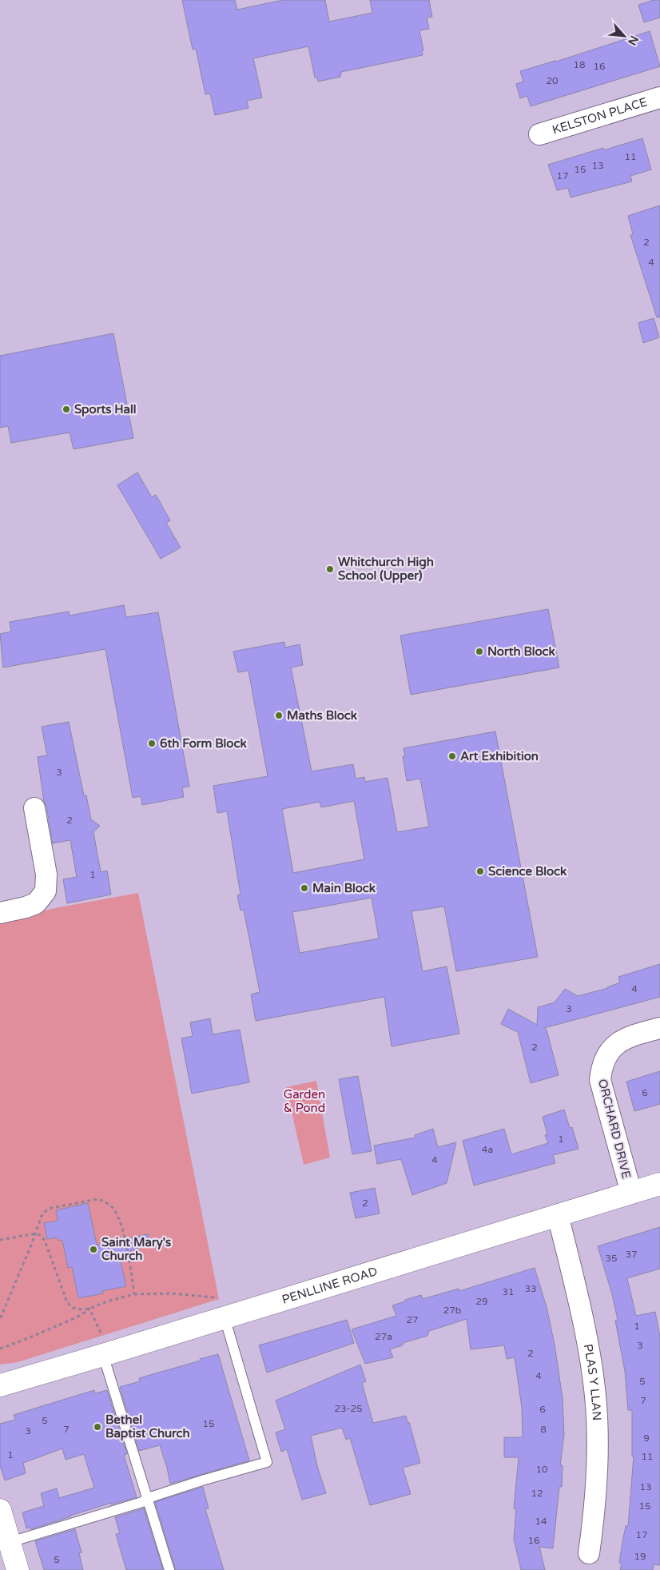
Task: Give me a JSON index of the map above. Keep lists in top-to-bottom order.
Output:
{
  "streets": {
    "street": [
      "KELSTON PLACE",
      "ORCHARD DRIVE",
      "PENLLINE ROAD",
      "PLAS Y LLAN"
    ]
  },
  "crossings": [
    ["ORCHARD DRIVE", "PENLLINE ROAD"],
    ["PENLLINE ROAD", "PLAS Y LLAN"]
  ],
  "parks": ["Garden & Pond"],
  "places": [
    "Sports Hall",
    "Whitchurch High School (Upper)",
    "North Block",
    "Maths Block",
    "6th Form Block",
    "Art Exhibition",
    "Science Block",
    "Main Block",
    "Saint Mary's Church",
    "Bethel Baptist Church"
  ],
  "house_numbers": [
    "18",
    "16",
    "20",
    "11",
    "13",
    "15",
    "17",
    "2",
    "4",
    "3",
    "2",
    "1",
    "4",
    "3",
    "2",
    "6",
    "1",
    "4a",
    "4",
    "2",
    "37",
    "35",
    "33",
    "31",
    "29",
    "27b",
    "27",
    "1",
    "27a",
    "3",
    "2",
    "4",
    "5",
    "7",
    "23-25",
    "6",
    "5",
    "15",
    "7",
    "8",
    "3",
    "9",
    "1",
    "11",
    "10",
    "13",
    "12",
    "15",
    "14",
    "17",
    "16",
    "19",
    "5"
  ],
  "north": "bottom right"
}
